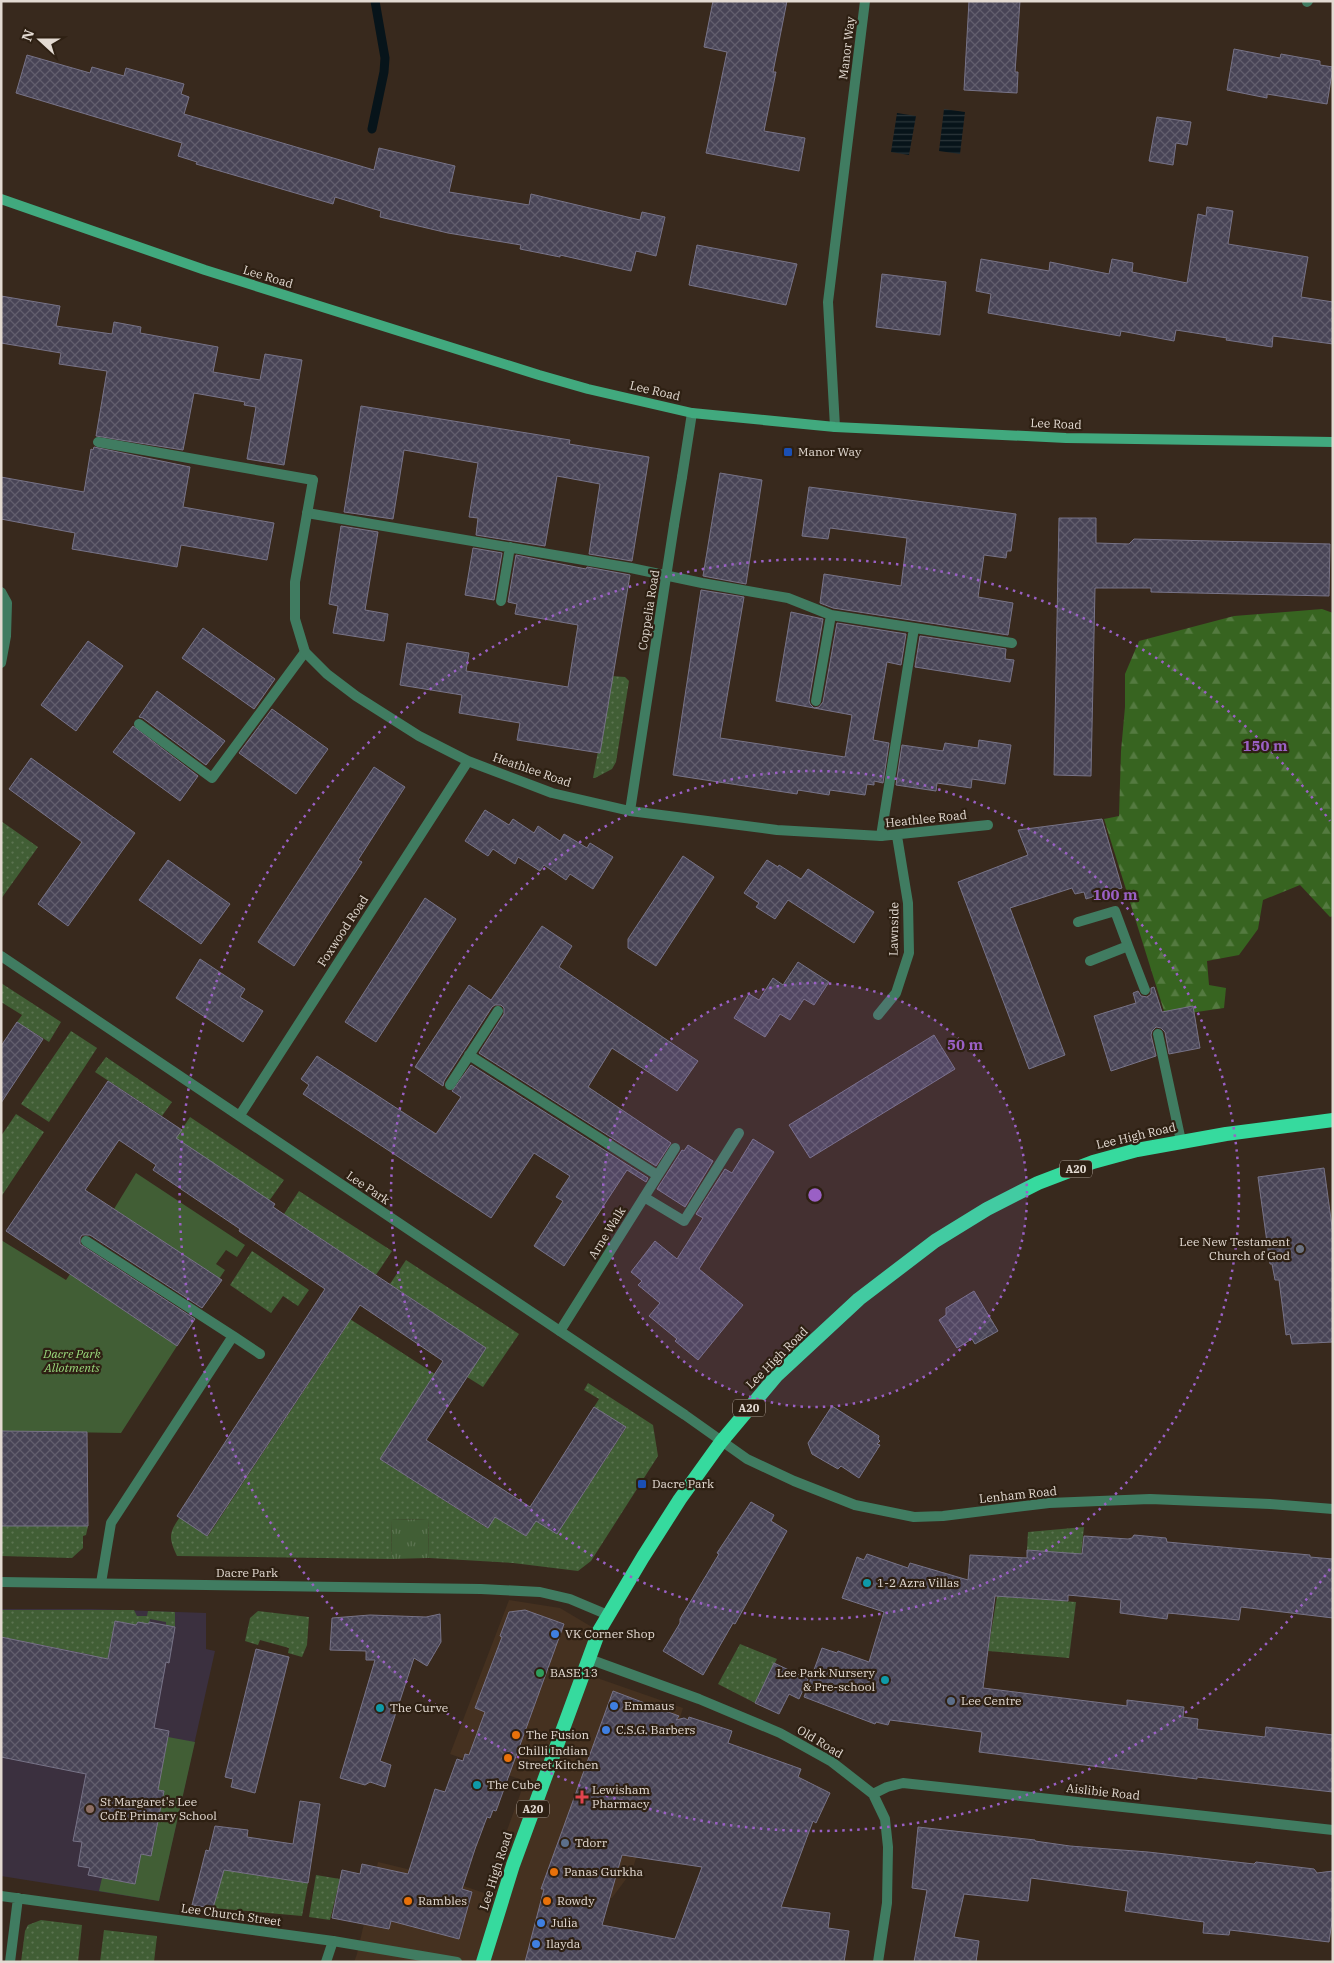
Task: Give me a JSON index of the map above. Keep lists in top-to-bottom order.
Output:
{
  "streets": {
    "highway": ["Lee High Road", "A20"],
    "main road": ["Lee Road"],
    "street": [
      "Manor Way",
      "Coppelia Road",
      "Heathlee Road",
      "Lawnside",
      "Foxwood Road",
      "Lee Park",
      "Arne Walk",
      "Lenham Road",
      "Dacre Park",
      "Old Road",
      "Aislibie Road",
      "Lee Church Street"
    ]
  },
  "crossings": [
    ["Manor Way", "Lee Road"],
    ["Lee Road", "Coppelia Road"],
    ["Coppelia Road", "Heathlee Road"],
    ["Heathlee Road", "Lawnside"],
    ["Heathlee Road", "Foxwood Road"],
    ["Foxwood Road", "Lee Park"],
    ["Lee High Road", "Lee Park"],
    ["Lee High Road", "Lenham Road"],
    ["Lee High Road", "Dacre Park"],
    ["Lee High Road", "Old Road"],
    ["Lee Park", "Arne Walk"],
    ["Lee Park", "Lenham Road"],
    ["Old Road", "Aislibie Road"]
  ],
  "parks": ["Dacre Park Allotments"],
  "places": {
    "transit": ["Manor Way", "Dacre Park"],
    "other": [
      "Lee New Testament Church of God",
      "1-2 Azra Villas",
      "VK Corner Shop",
      "BASE 13",
      "Lee Park Nursery & Pre-school",
      "Lee Centre",
      "Emmaus",
      "The Curve",
      "C.S.G. Barbers",
      "The Fusion",
      "Chilli Indian Street Kitchen",
      "The Cube",
      "St Margaret's Lee CofE Primary School",
      "Tdorr",
      "Panas Gurkha",
      "Rambles",
      "Rowdy",
      "Julia",
      "Ilayda"
    ],
    "health": ["Lewisham Pharmacy"]
  },
  "north": "left",
  "rings": ["150 m", "100 m", "50 m"]
}
